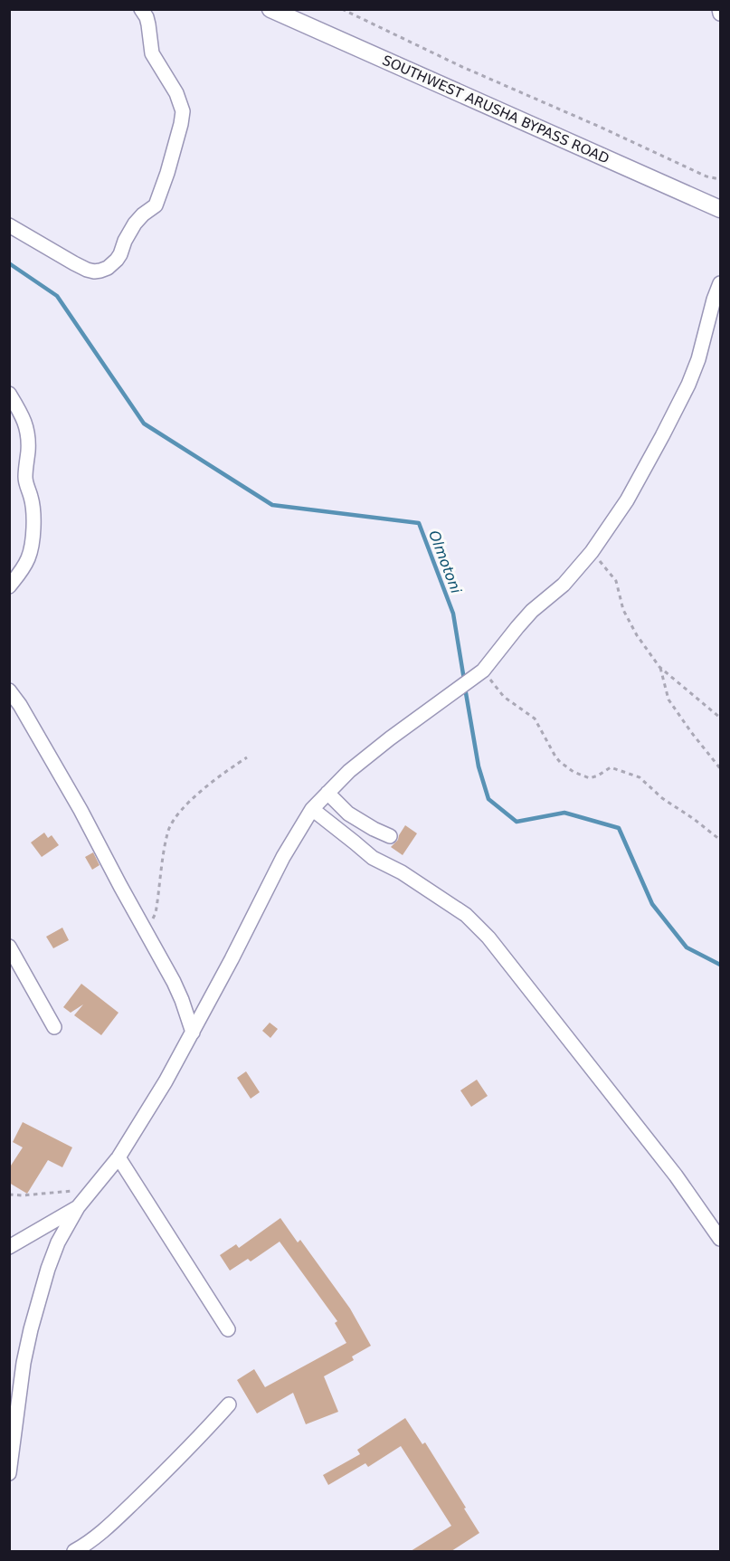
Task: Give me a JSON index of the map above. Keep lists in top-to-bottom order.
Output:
{
  "streets": {
    "main road": ["SOUTHWEST ARUSHA BYPASS ROAD"]
  },
  "water": ["Olmotoni"]
}
